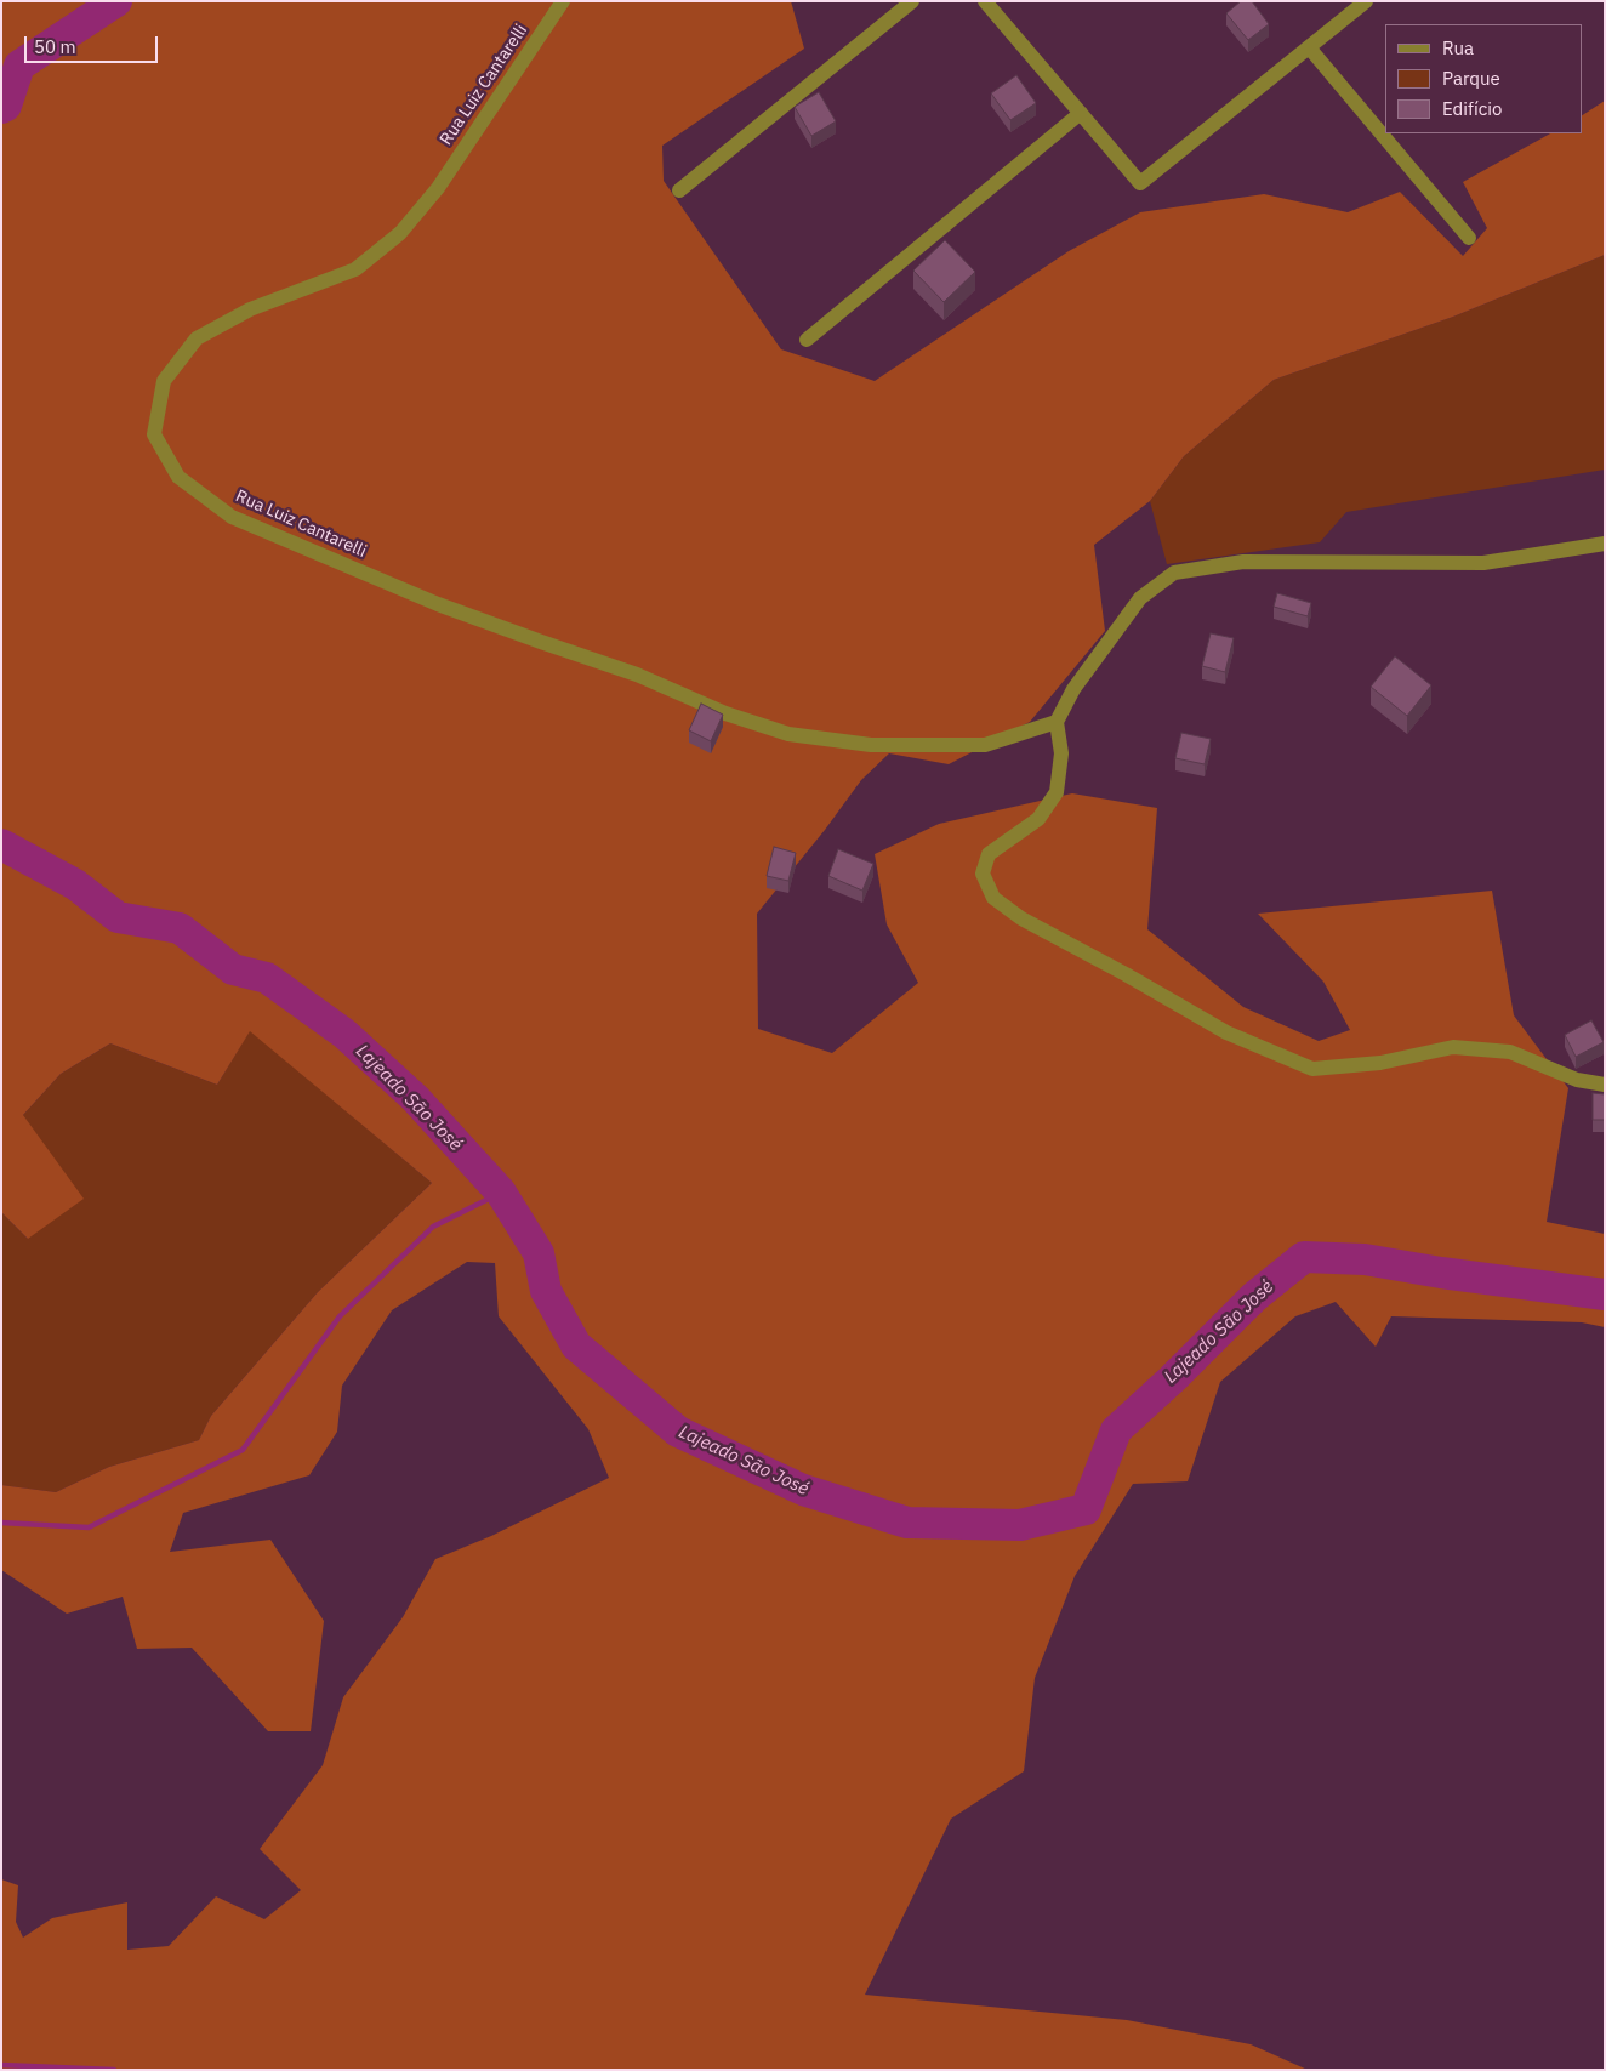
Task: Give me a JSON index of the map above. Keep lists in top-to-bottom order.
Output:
{
  "streets": {
    "street": ["Rua Luiz Cantarelli"]
  },
  "water": ["Lajeado São José"],
  "legend": ["Rua", "Parque", "Edifício"],
  "scale_bar": "50 m"
}
